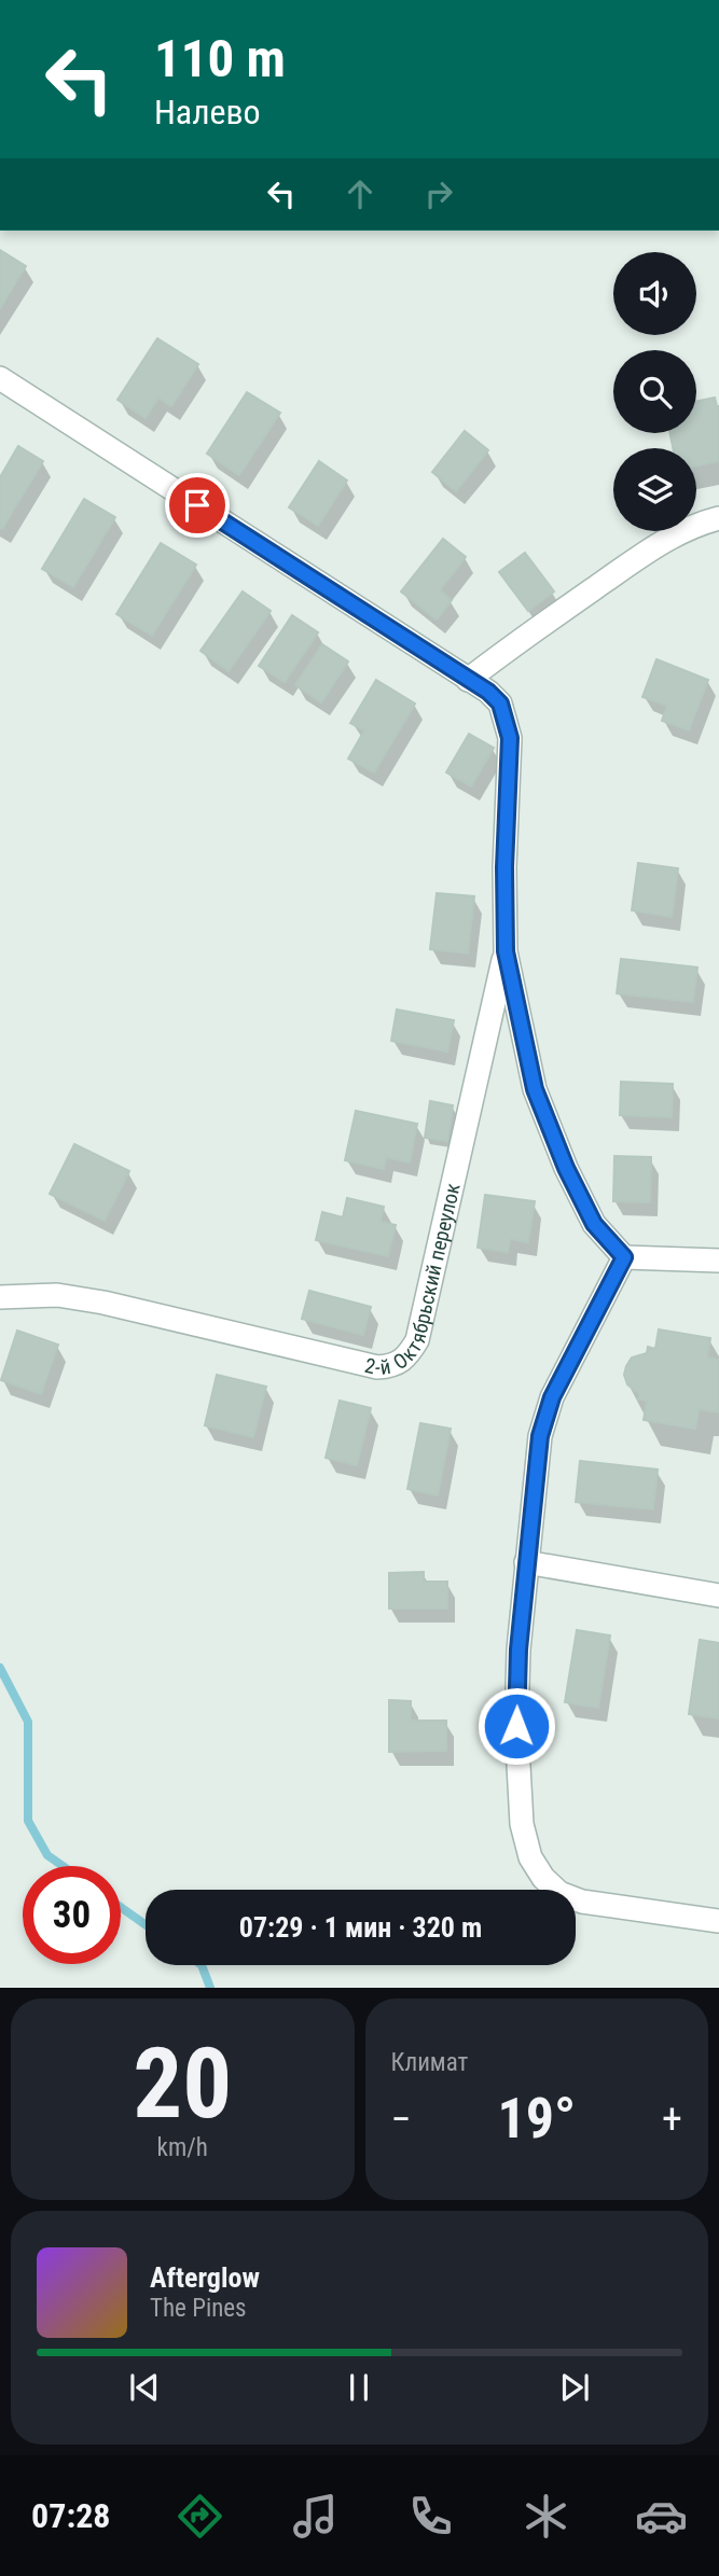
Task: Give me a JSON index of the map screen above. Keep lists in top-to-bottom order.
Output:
{
  "streets": {
    "street": ["2-й Октябрьский переулок"]
  },
  "page": {
    "turn": ["110 m", "Налево"],
    "limit": "30",
    "trip": "07:29 · 1 мин · 320 m",
    "tile": [
      ["20", "km/h"],
      "Климат"
    ],
    "heat": ["−", "19°", "+"],
    "song": ["Afterglow", "The Pines"],
    "tabs": "07:28"
  }
}
